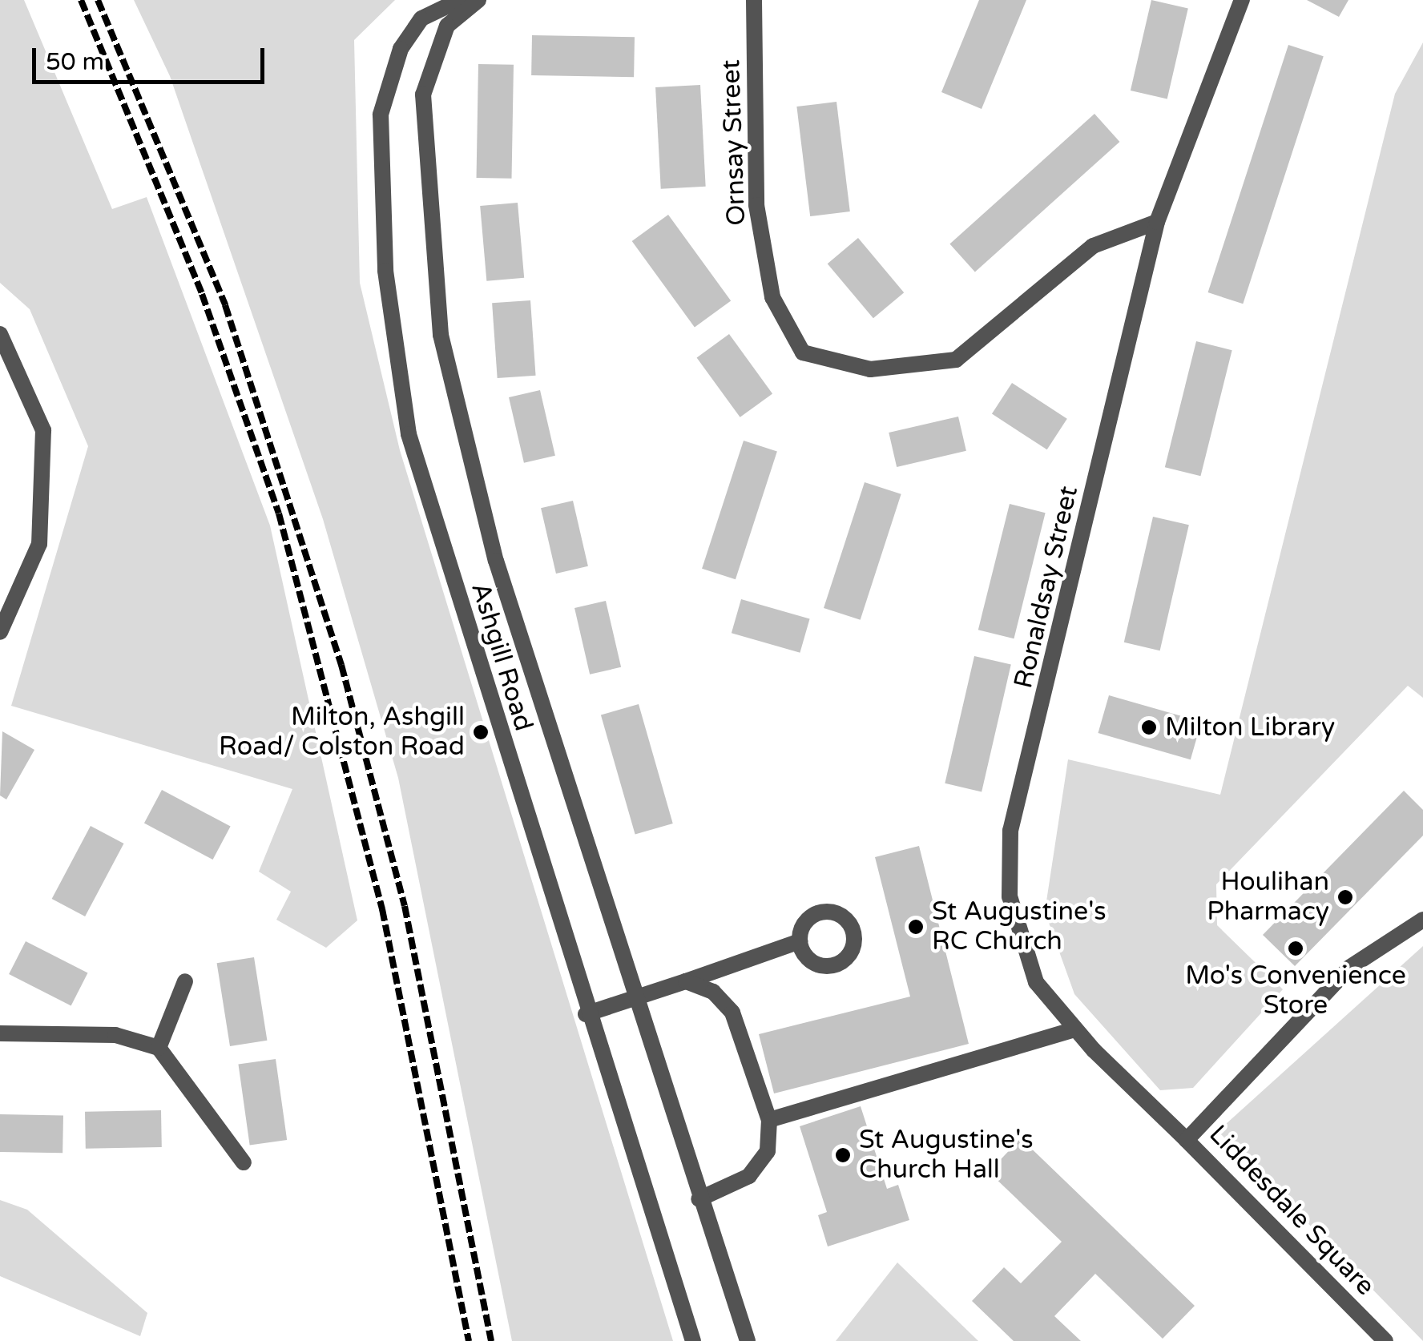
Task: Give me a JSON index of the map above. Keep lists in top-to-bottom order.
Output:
{
  "streets": {
    "street": [
      "Ornsay Street",
      "Ronaldsay Street",
      "Ashgill Road",
      "Liddesdale Square"
    ]
  },
  "crossings": [
    ["Ornsay Street", "Ronaldsay Street"],
    ["Ronaldsay Street", "Liddesdale Square"]
  ],
  "places": [
    "Milton Library",
    "Milton, Ashgill Road/ Colston Road",
    "Houlihan Pharmacy",
    "St Augustine's RC Church",
    "Mo's Convenience Store",
    "St Augustine's Church Hall"
  ],
  "scale_bar": "50 m"
}
